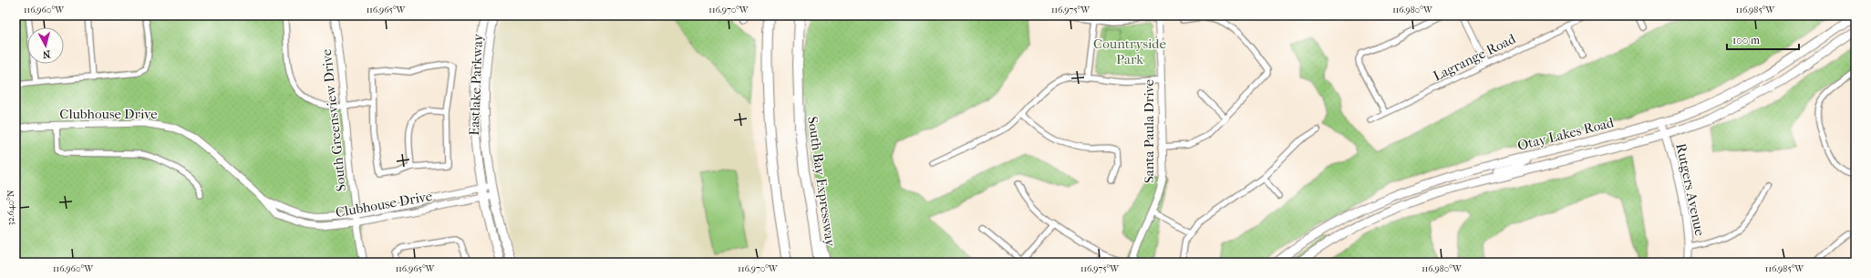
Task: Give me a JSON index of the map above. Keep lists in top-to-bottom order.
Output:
{
  "streets": {
    "highway": ["South Bay Expressway"],
    "main road": ["Eastlake Parkway", "Otay Lakes Road", "Rutgers Avenue"],
    "street": [
      "Lagrange Road",
      "Clubhouse Drive",
      "South Greensview Drive",
      "Santa Paula Drive"
    ]
  },
  "crossings": [
    ["Eastlake Parkway", "Clubhouse Drive"],
    ["Clubhouse Drive", "South Greensview Drive"],
    ["Otay Lakes Road", "Rutgers Avenue"]
  ],
  "parks": ["Countryside Park"],
  "scale_bar": "100 m",
  "north": "bottom",
  "coordinates": [
    "116.960°W",
    "116.965°W",
    "116.970°W",
    "116.975°W",
    "116.980°W",
    "116.985°W",
    "32.640°N"
  ]
}
